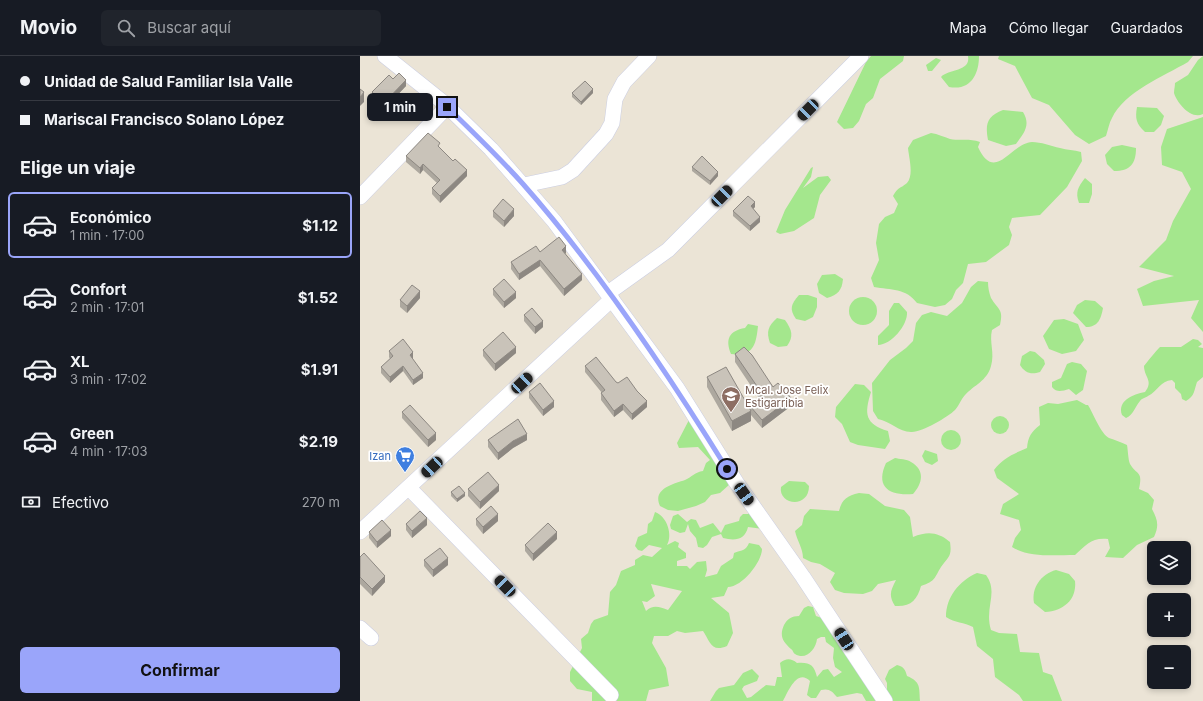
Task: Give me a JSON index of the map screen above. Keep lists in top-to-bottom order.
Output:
{
  "places": {
    "school or university": ["Mcal. Jose Felix Estigarribia"],
    "supermarket": ["Izan"]
  },
  "page": {
    "header": "Movio",
    "search": "Buscar aquí",
    "nav": ["Mapa", "Cómo llegar", "Guardados"],
    "banner": ["Unidad de Salud Familiar Isla Valle", "Mariscal Francisco Solano López"],
    "bubble": "1 min",
    "heading": "Elige un viaje",
    "list": [
      {
        "name": "Económico",
        "note": "1 min · 17:00",
        "value": "$1.12"
      },
      {
        "name": "Confort",
        "note": "2 min · 17:01",
        "value": "$1.52"
      },
      {
        "name": "XL",
        "note": "3 min · 17:02",
        "value": "$1.91"
      },
      {
        "name": "Green",
        "note": "4 min · 17:03",
        "value": "$2.19"
      }
    ],
    "pay": ["Efectivo", "270 m"],
    "map_buttons": ["+", "−"],
    "buttons": "Confirmar"
  }
}
